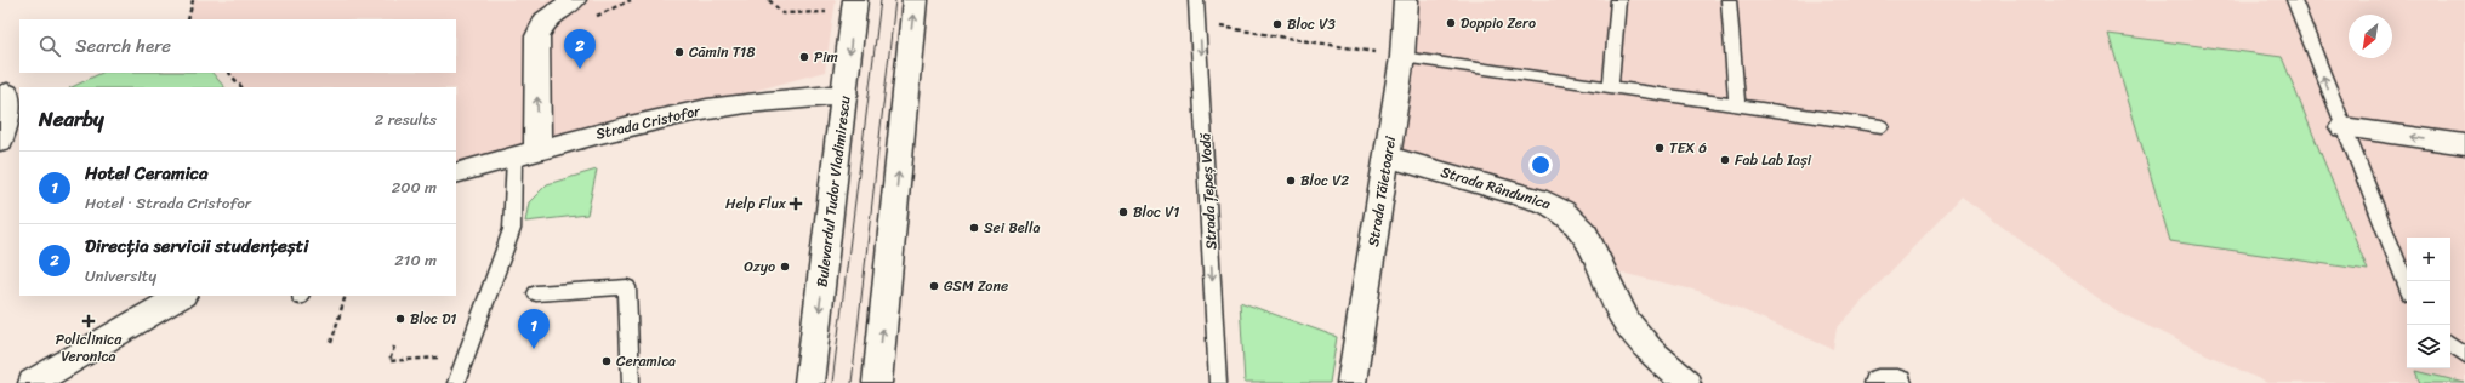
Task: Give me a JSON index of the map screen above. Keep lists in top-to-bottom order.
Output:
{
  "streets": {
    "street": [
      "Strada Cristofor",
      "Strada Rândunica",
      "Bulevardul Tudor Vladimirescu",
      "Strada Tăietoarei"
    ],
    "lane": ["Strada Țepeș Vodă"]
  },
  "crossings": [
    ["Strada Cristofor", "Bulevardul Tudor Vladimirescu"],
    ["Strada Rândunica", "Strada Tăietoarei"]
  ],
  "one_way": ["Strada Țepeș Vodă"],
  "places": {
    "other": [
      "Doppio Zero",
      "Bloc V3",
      "Cămin T18",
      "Pim",
      "TEX 6",
      "Fab Lab Iași",
      "Bloc V2",
      "Bloc V1",
      "Sei Bella",
      "Ozyo",
      "GSM Zone",
      "Bloc D1",
      "Ceramica"
    ],
    "health": ["Help Flux", "Policlinica Veronica"]
  },
  "north": "bottom left",
  "page": {
    "search": "Search here",
    "pins": ["2", "1"],
    "heading": ["Nearby", "2 results"],
    "list": [
      {
        "mark": "1",
        "name": "Hotel Ceramica",
        "note": "Hotel · Strada Cristofor",
        "value": "200 m"
      },
      {
        "mark": "2",
        "name": "Direcția servicii studențești",
        "note": "University",
        "value": "210 m"
      }
    ],
    "map_buttons": ["+", "−"]
  }
}
